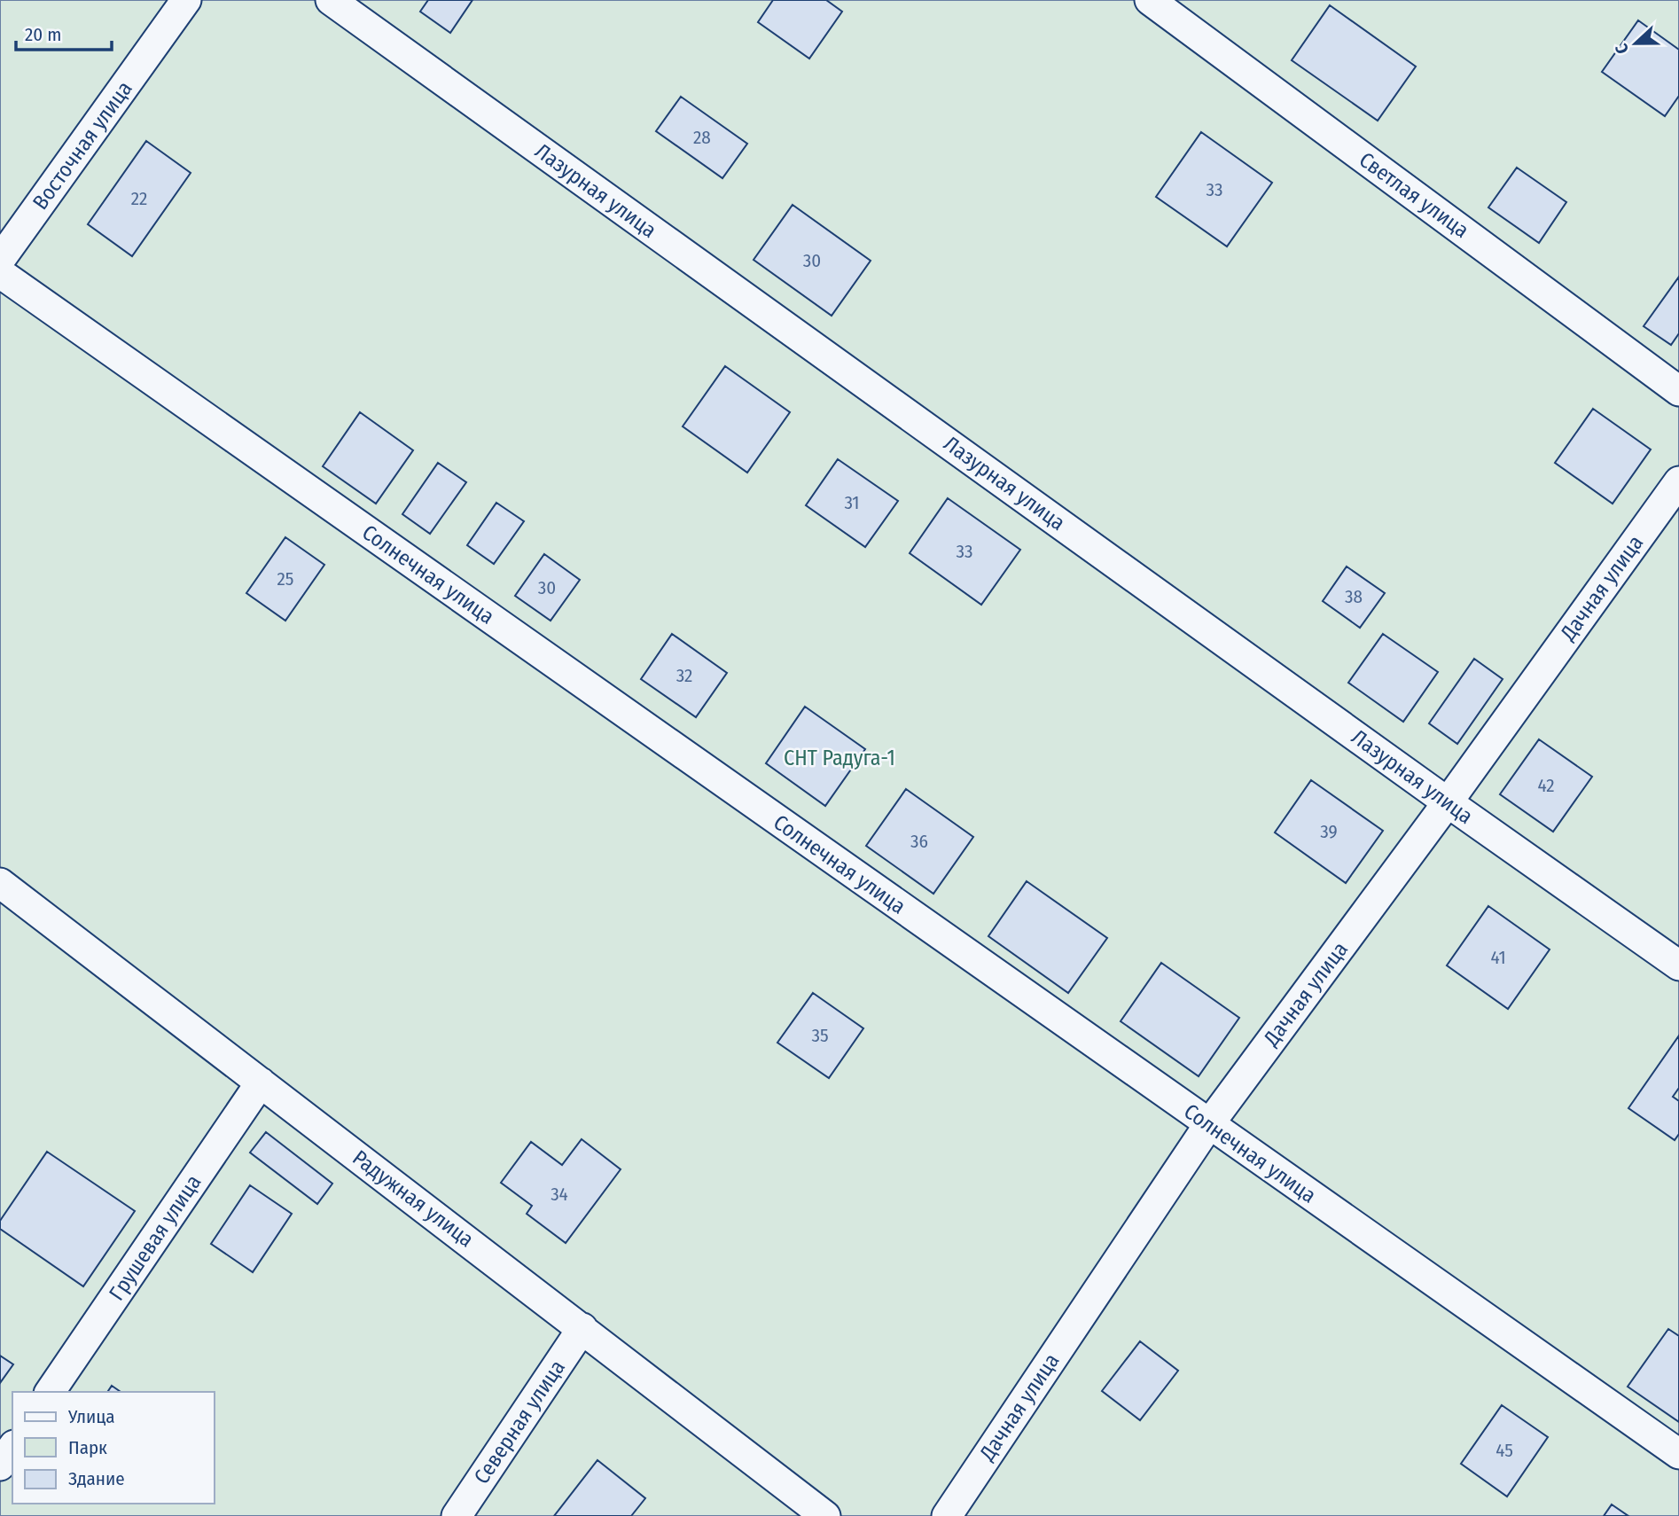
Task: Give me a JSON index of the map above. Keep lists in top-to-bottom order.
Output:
{
  "streets": {
    "street": [
      "Восточная улица",
      "Лазурная улица",
      "Светлая улица",
      "Солнечная улица",
      "Дачная улица",
      "Радужная улица",
      "Грушевая улица",
      "Северная улица"
    ]
  },
  "crossings": [
    ["Лазурная улица", "Дачная улица"],
    ["Солнечная улица", "Дачная улица"],
    ["Радужная улица", "Грушевая улица"],
    ["Радужная улица", "Северная улица"]
  ],
  "parks": ["СНТ Радуга-1"],
  "house_numbers": [
    "28",
    "33",
    "22",
    "30",
    "31",
    "33",
    "25",
    "30",
    "38",
    "32",
    "42",
    "39",
    "36",
    "41",
    "35",
    "34",
    "45"
  ],
  "legend": ["Улица", "Парк", "Здание"],
  "scale_bar": "20 m",
  "north": "left"
}
